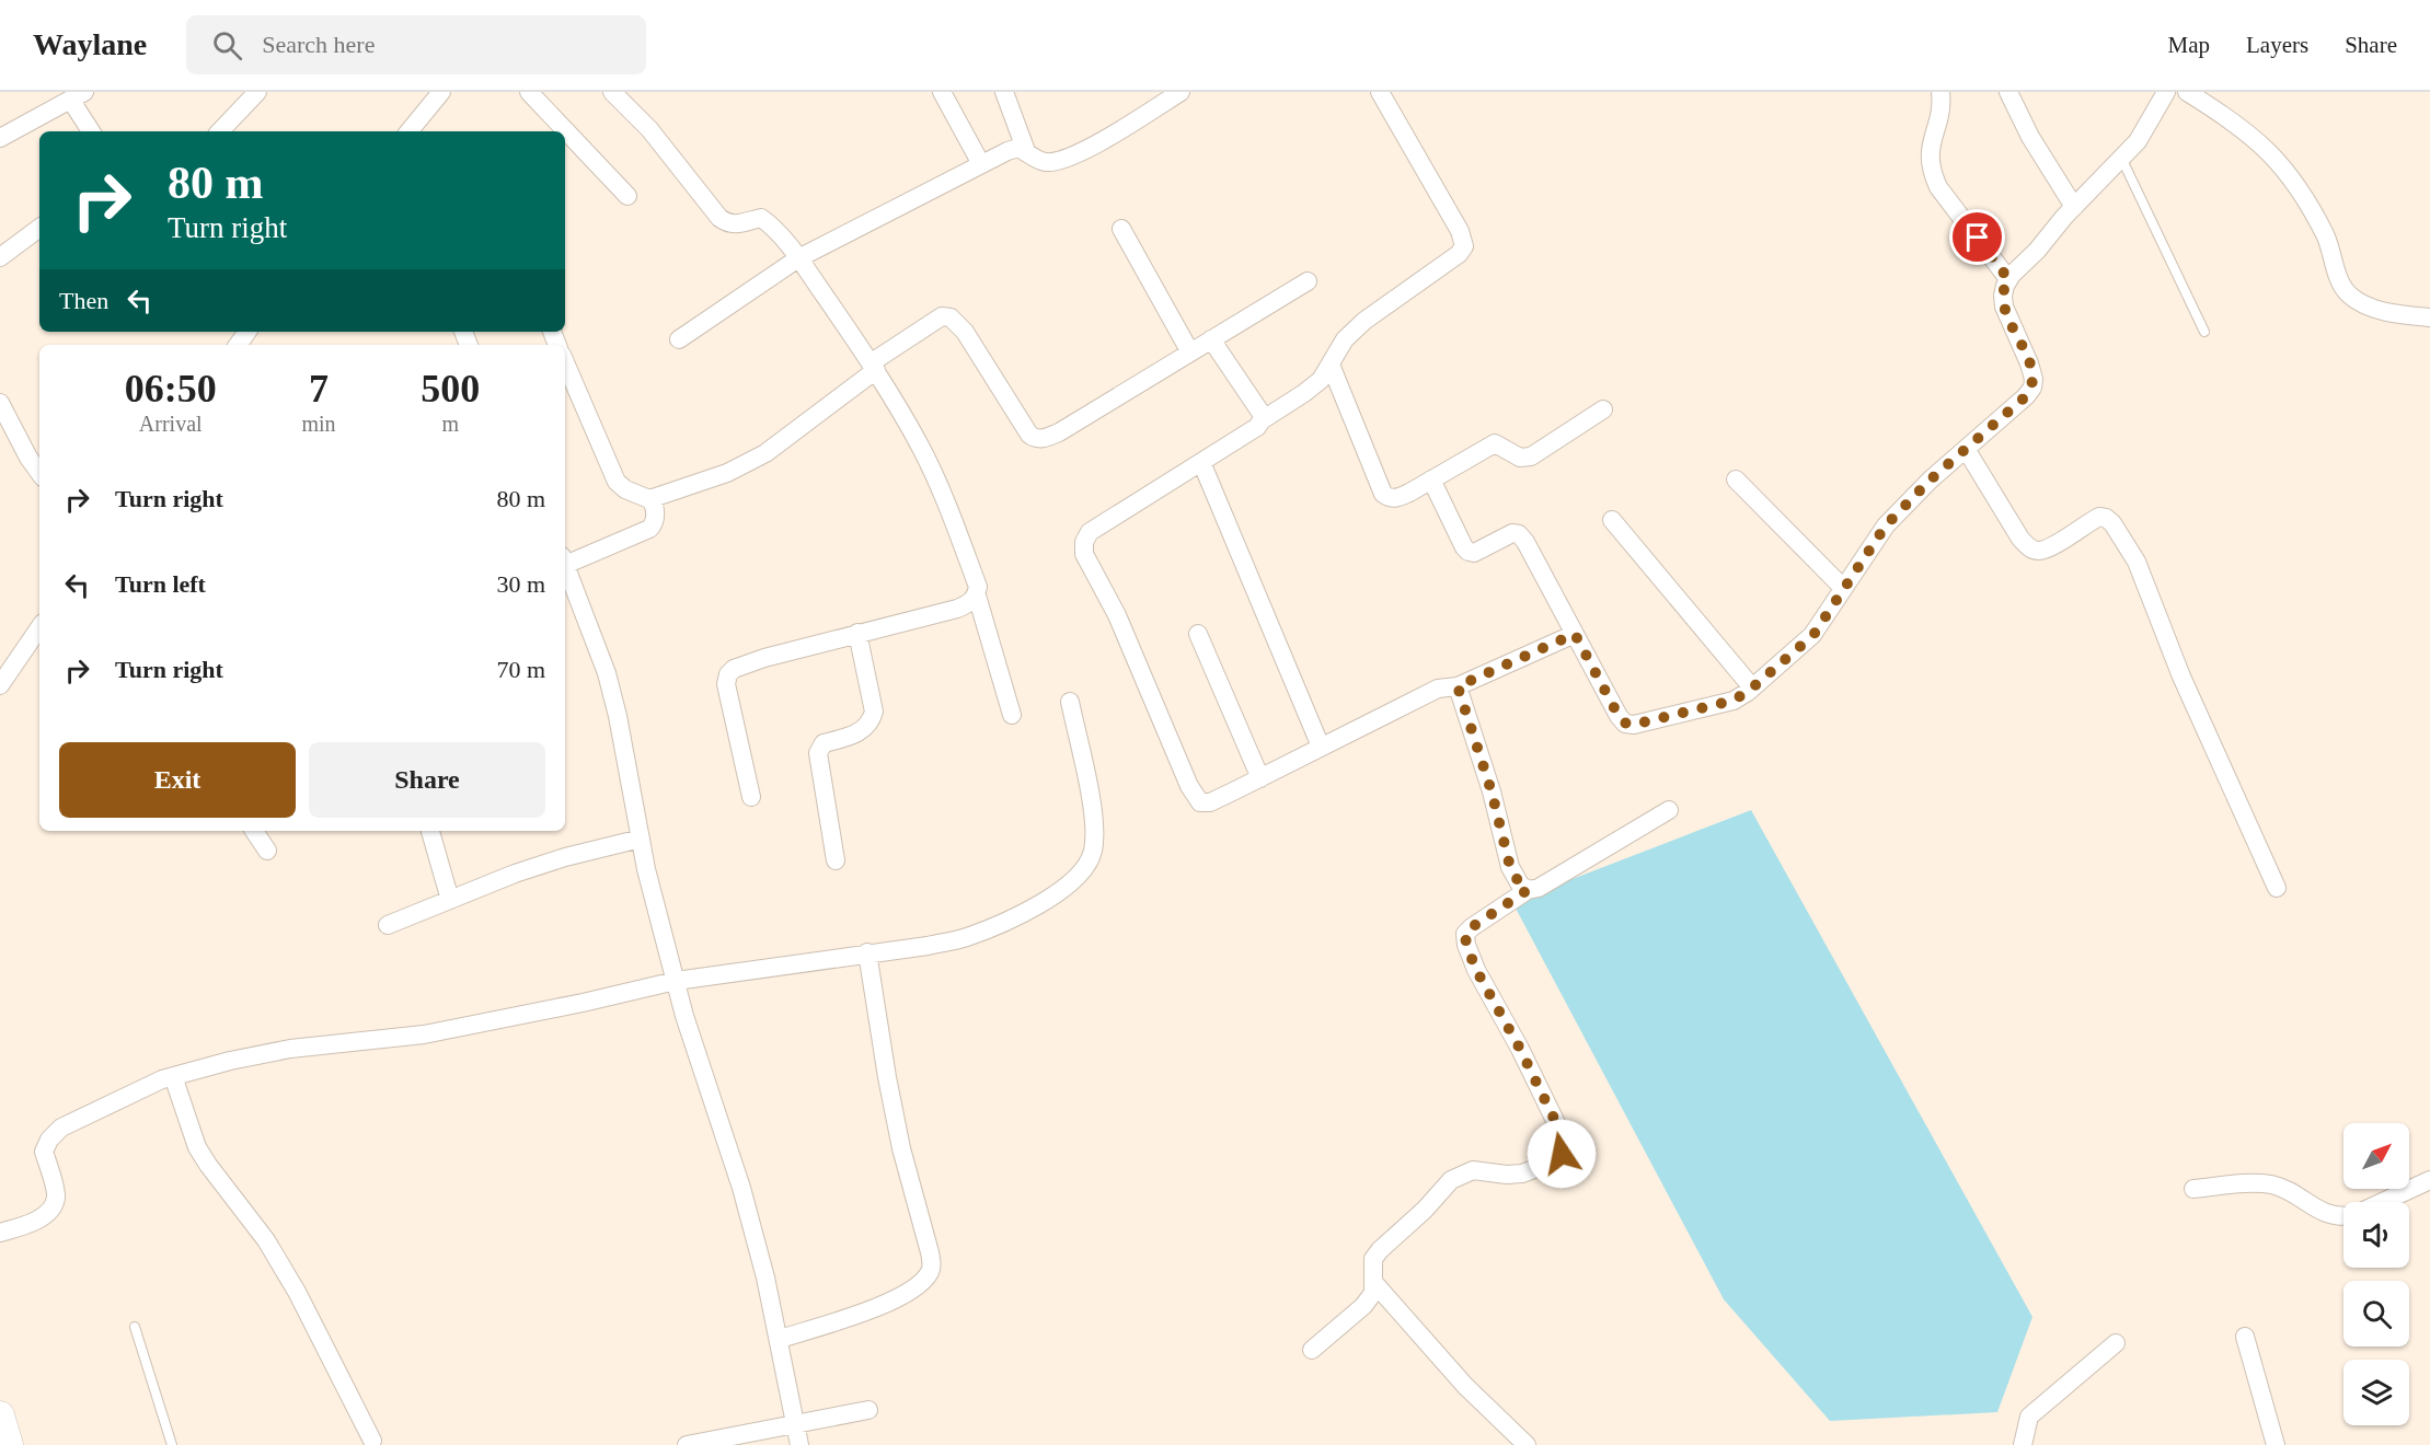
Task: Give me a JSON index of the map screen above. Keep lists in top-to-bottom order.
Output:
{
  "north": "top right",
  "page": {
    "header": "Waylane",
    "search": "Search here",
    "nav": ["Map", "Layers", "Share"],
    "turn": ["80 m", "Turn right"],
    "then": "Then",
    "eta": [
      "06:50",
      "Arrival",
      "7",
      "min",
      "500",
      "m"
    ],
    "list": [
      {
        "name": "Turn right",
        "value": "80 m"
      },
      {
        "name": "Turn left",
        "value": "30 m"
      },
      {
        "name": "Turn right",
        "value": "70 m"
      }
    ],
    "buttons": ["Exit", "Share"]
  }
}
